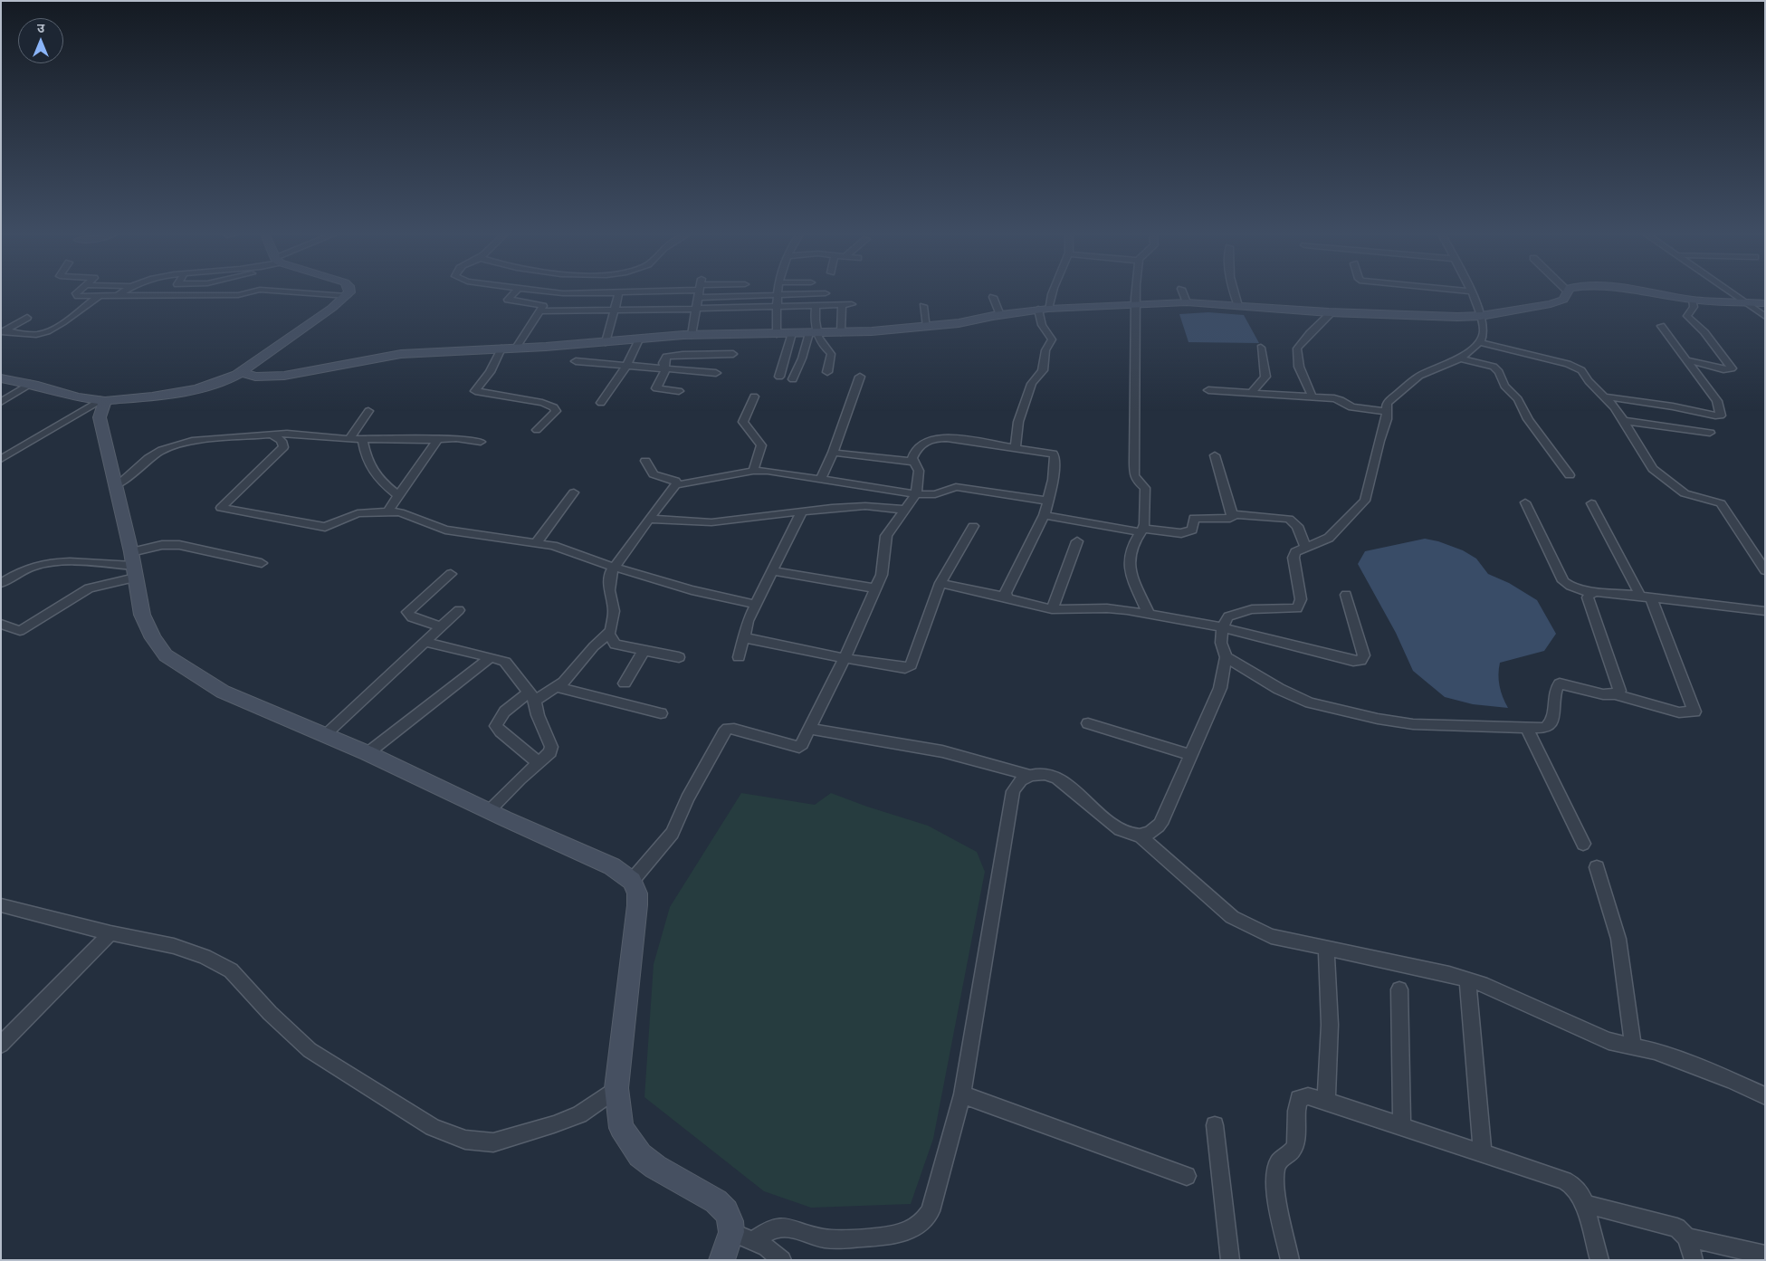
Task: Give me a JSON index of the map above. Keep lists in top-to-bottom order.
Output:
{
  "north": "top"
}
